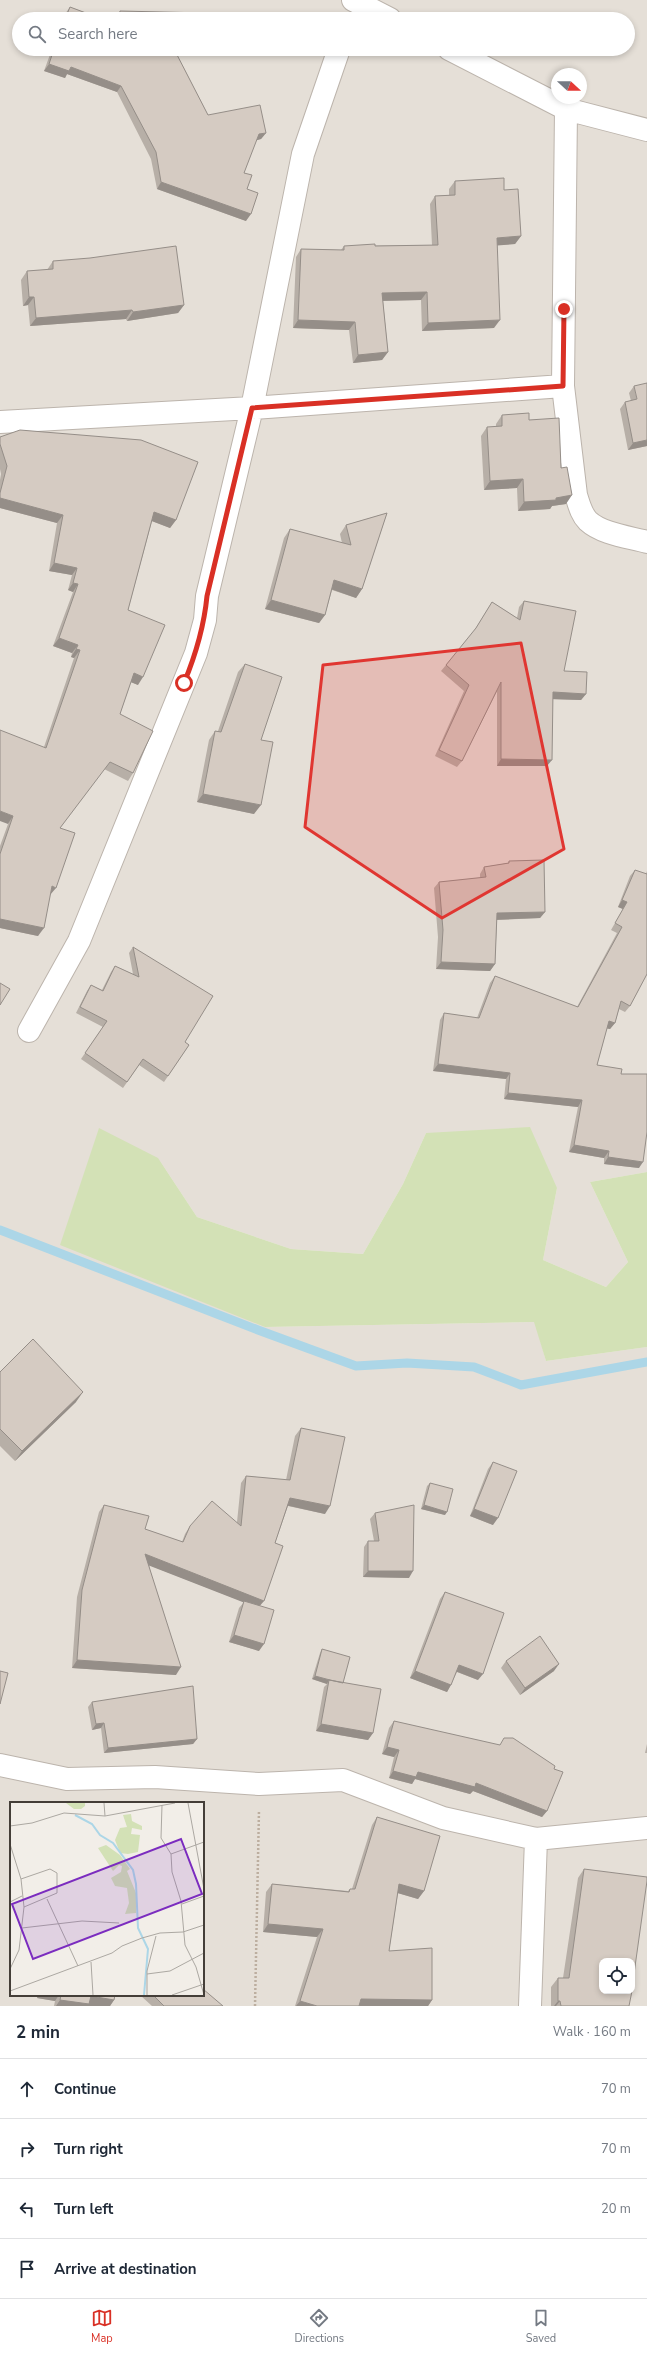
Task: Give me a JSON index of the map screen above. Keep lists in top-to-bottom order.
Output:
{
  "north": "right",
  "page": {
    "search": "Search here",
    "heading": ["2 min", "Walk · 160 m"],
    "list": [
      ["Continue", "70 m"],
      ["Turn right", "70 m"],
      ["Turn left", "20 m"],
      "Arrive at destination"
    ],
    "nav": ["Map", "Directions", "Saved"]
  }
}
